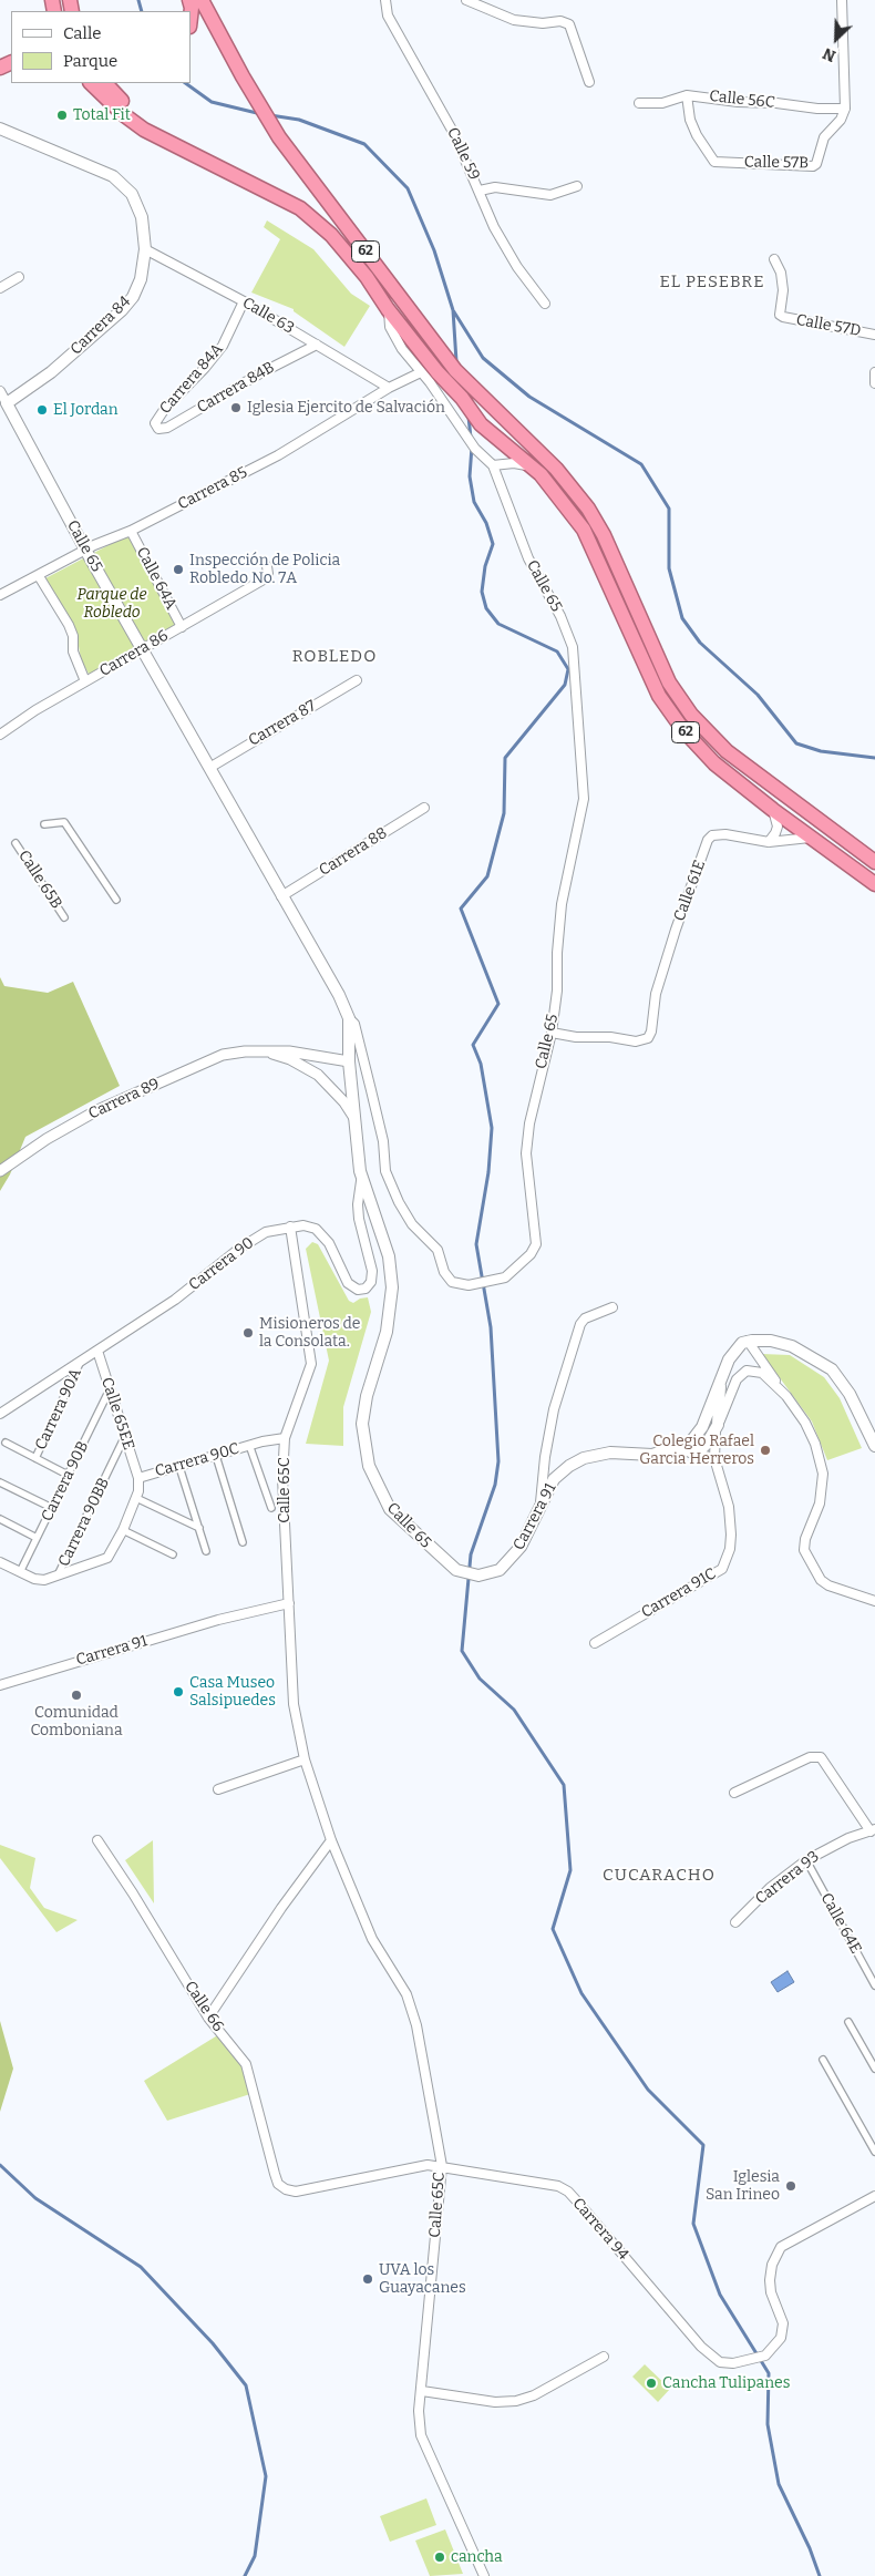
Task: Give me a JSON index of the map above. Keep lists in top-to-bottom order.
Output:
{
  "streets": {
    "highway": ["62"],
    "main road": ["Carrera 84", "Calle 65", "Carrera 91"],
    "street": [
      "Calle 56C",
      "Calle 59",
      "Calle 57B",
      "Calle 63",
      "Calle 57D",
      "Carrera 84A",
      "Carrera 84B",
      "Carrera 85",
      "Calle 64A",
      "Carrera 86",
      "Carrera 87",
      "Carrera 88",
      "Calle 65B",
      "Calle 61E",
      "Carrera 89",
      "Carrera 90",
      "Carrera 90A",
      "Calle 65EE",
      "Carrera 90C",
      "Carrera 90B",
      "Calle 65C",
      "Carrera 90BB",
      "Carrera 91C",
      "Carrera 93",
      "Calle 64E",
      "Calle 66",
      "Carrera 94"
    ]
  },
  "crossings": [
    ["Calle 56C", "Calle 57B"],
    ["Calle 63", "Carrera 84"],
    ["Calle 63", "Carrera 84A"],
    ["Calle 63", "Carrera 84B"],
    ["Calle 63", "Carrera 85"],
    ["Carrera 84", "Calle 65"],
    ["Carrera 84A", "Carrera 84B"],
    ["Carrera 85", "Calle 65"],
    ["Carrera 85", "Calle 64A"],
    ["Calle 65", "Carrera 86"],
    ["Calle 65", "Carrera 87"],
    ["Calle 65", "Carrera 88"],
    ["Calle 65", "Calle 61E"],
    ["Calle 65", "Carrera 89"],
    ["Calle 65", "Carrera 90"],
    ["Calle 65", "Carrera 91"],
    ["Calle 64A", "Carrera 86"],
    ["Carrera 90", "Carrera 90A"],
    ["Carrera 90", "Calle 65EE"],
    ["Carrera 90", "Calle 65C"],
    ["Calle 65EE", "Carrera 90C"],
    ["Calle 65EE", "Carrera 90B"],
    ["Calle 65EE", "Carrera 90BB"],
    ["Carrera 90C", "Carrera 90B"],
    ["Carrera 90C", "Calle 65C"],
    ["Carrera 90C", "Carrera 90BB"],
    ["Calle 65C", "Carrera 91"],
    ["Calle 65C", "Carrera 94"],
    ["Carrera 93", "Calle 64E"],
    ["Calle 66", "Carrera 94"]
  ],
  "districts": ["EL PESEBRE", "ROBLEDO", "CUCARACHO"],
  "parks": ["Parque de Robledo"],
  "places": [
    "Total Fit",
    "Iglesia Ejercito de Salvación",
    "El Jordan",
    "Inspección de Policia Robledo No. 7A",
    "Misioneros de la Consolata.",
    "Colegio Rafael Garcia Herreros",
    "Casa Museo Salsipuedes",
    "Comunidad Comboniana",
    "Iglesia San Irineo",
    "UVA los Guayacanes",
    "Cancha Tulipanes",
    "cancha"
  ],
  "legend": ["Calle", "Parque"],
  "north": "bottom left"
}
